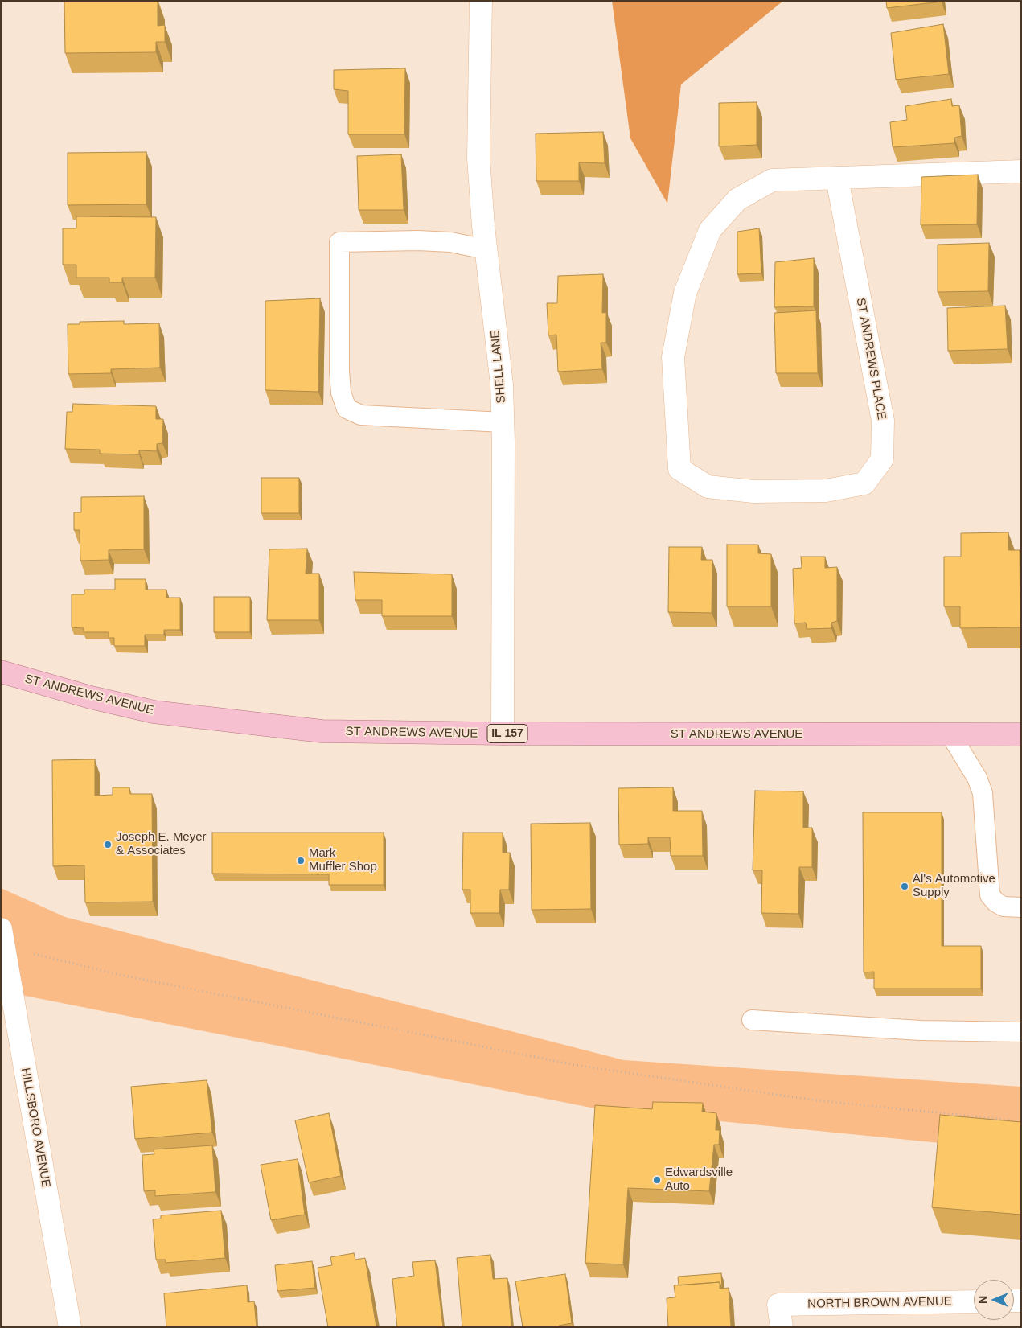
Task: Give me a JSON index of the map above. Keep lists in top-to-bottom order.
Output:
{
  "streets": {
    "main road": ["ST ANDREWS AVENUE", "IL 157"],
    "street": [
      "ST ANDREWS PLACE",
      "SHELL LANE",
      "HILLSBORO AVENUE",
      "NORTH BROWN AVENUE"
    ]
  },
  "crossings": [
    ["SHELL LANE", "ST ANDREWS AVENUE"]
  ],
  "places": [
    "Joseph E. Meyer & Associates",
    "Mark Muffler Shop",
    "Al's Automotive Supply",
    "Edwardsville Auto"
  ],
  "north": "left"
}
